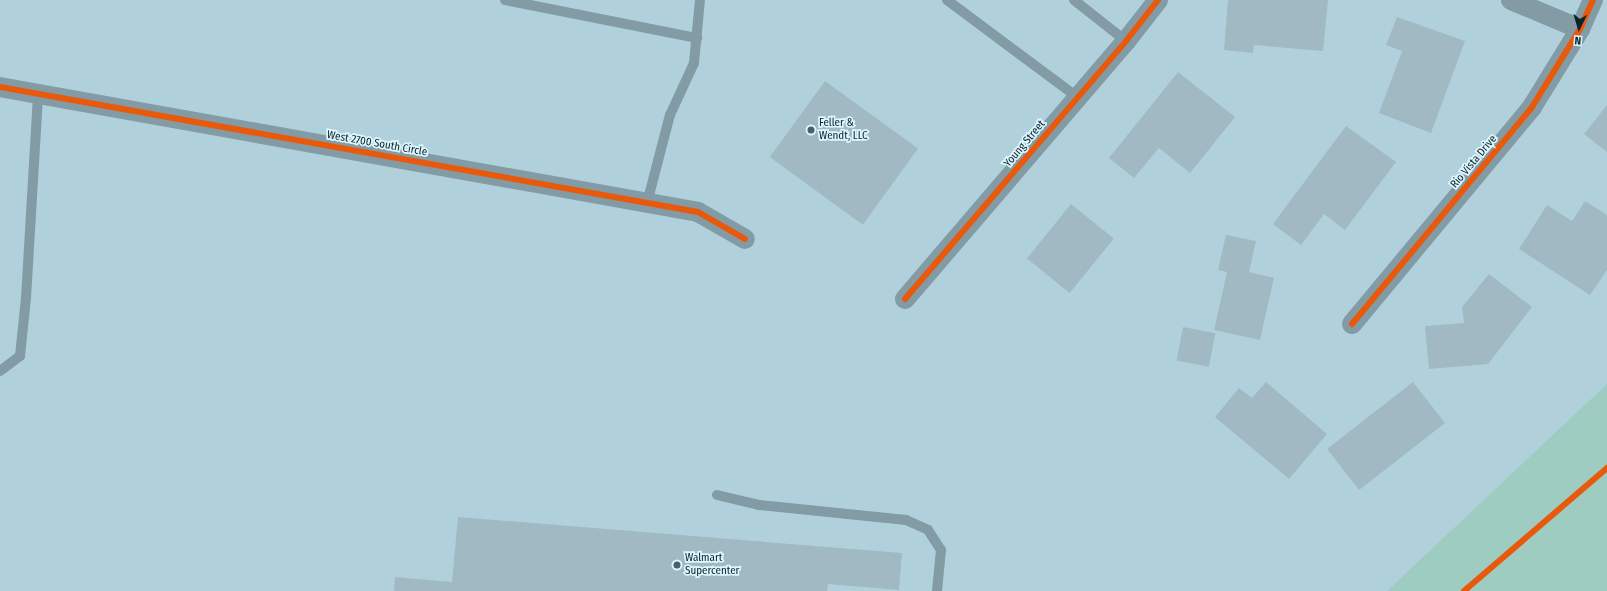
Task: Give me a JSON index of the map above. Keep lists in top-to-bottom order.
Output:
{
  "streets": {
    "street": ["West 2700 South Circle", "Young Street", "Rio Vista Drive"]
  },
  "places": ["Feller & Wendt, LLC", "Walmart Supercenter"],
  "north": "bottom"
}
